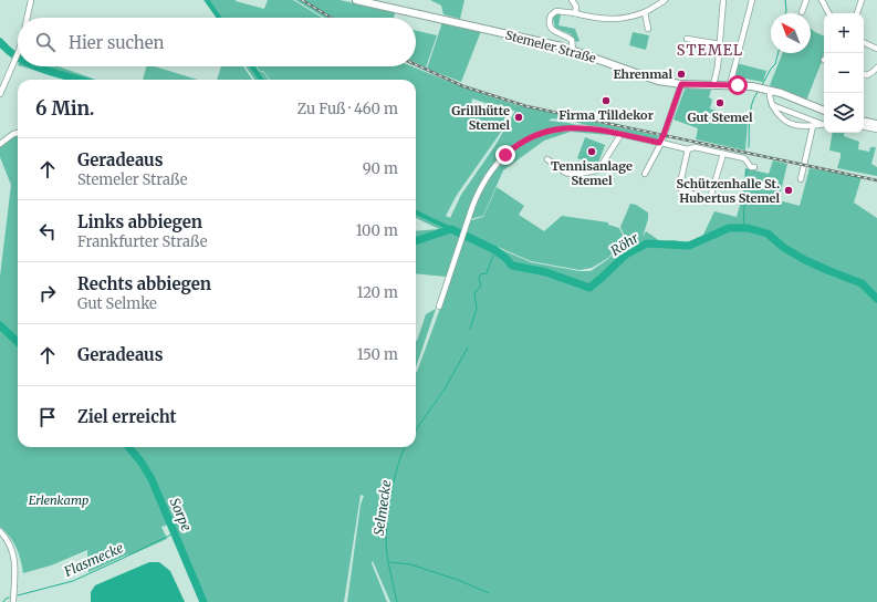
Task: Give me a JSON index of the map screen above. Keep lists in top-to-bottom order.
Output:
{
  "streets": {
    "main road": ["Stemeler Straße"]
  },
  "districts": ["STEMEL"],
  "water": [
    "Röhr",
    "Selmecke",
    "Sorpe",
    "Flasmecke"
  ],
  "parks": ["Erlenkamp"],
  "places": [
    "Ehrenmal",
    "Firma Tilldekor",
    "Gut Stemel",
    "Grillhütte Stemel",
    "Tennisanlage Stemel",
    "Schützenhalle St. Hubertus Stemel"
  ],
  "north": "top left",
  "page": {
    "map_buttons": ["+", "−"],
    "search": "Hier suchen",
    "heading": ["6 Min.", "Zu Fuß · 460 m"],
    "list": [
      ["Geradeaus", "Stemeler Straße", "90 m"],
      ["Links abbiegen", "Frankfurter Straße", "100 m"],
      ["Rechts abbiegen", "Gut Selmke", "120 m"],
      ["Geradeaus", "150 m"],
      "Ziel erreicht"
    ]
  }
}
